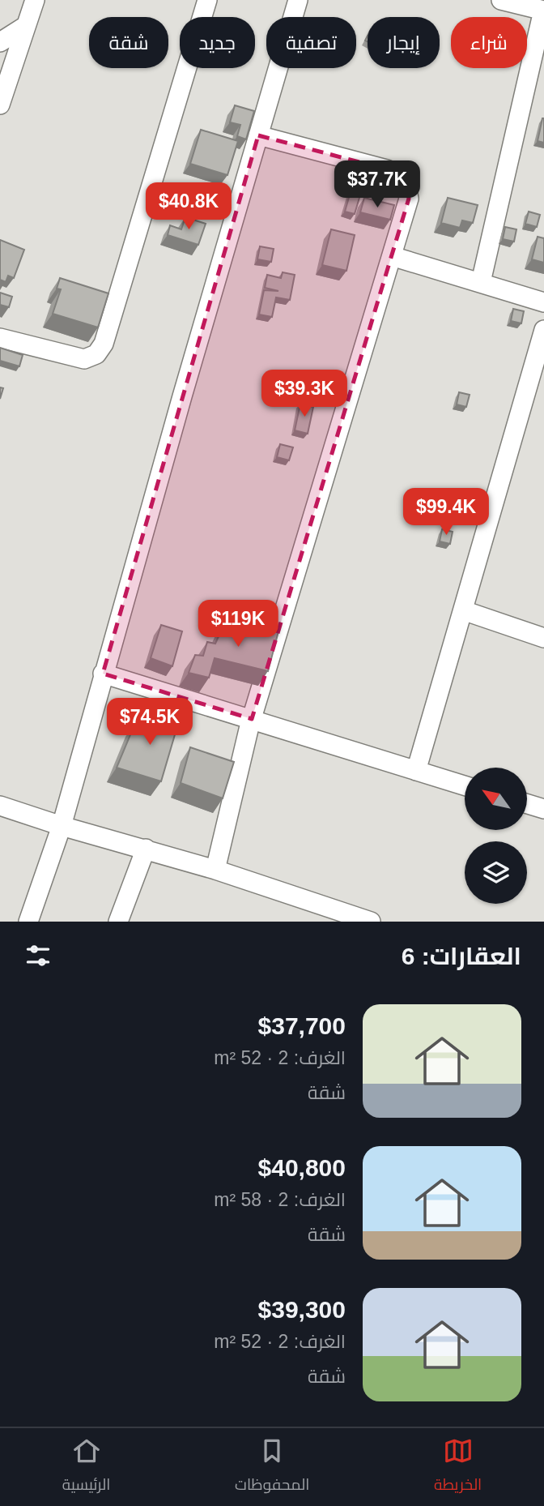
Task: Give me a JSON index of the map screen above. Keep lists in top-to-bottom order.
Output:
{
  "north": "top left",
  "page": {
    "chip": [
      "شراء",
      "إيجار",
      "تصفية",
      "جديد",
      "شقة"
    ],
    "price": [
      "$37.7K",
      "$40.8K",
      "$39.3K",
      "$99.4K",
      "$119K",
      "$74.5K"
    ],
    "heading": "العقارات: 6",
    "list": [
      {
        "name": "$37,700",
        "note": "الغرف: 2 · 52 m² · شقة"
      },
      {
        "name": "$40,800",
        "note": "الغرف: 2 · 58 m² · شقة"
      },
      {
        "name": "$39,300",
        "note": "الغرف: 2 · 52 m² · شقة"
      }
    ],
    "tabs": ["الخريطة", "المحفوظات", "الرئيسية"]
  }
}
